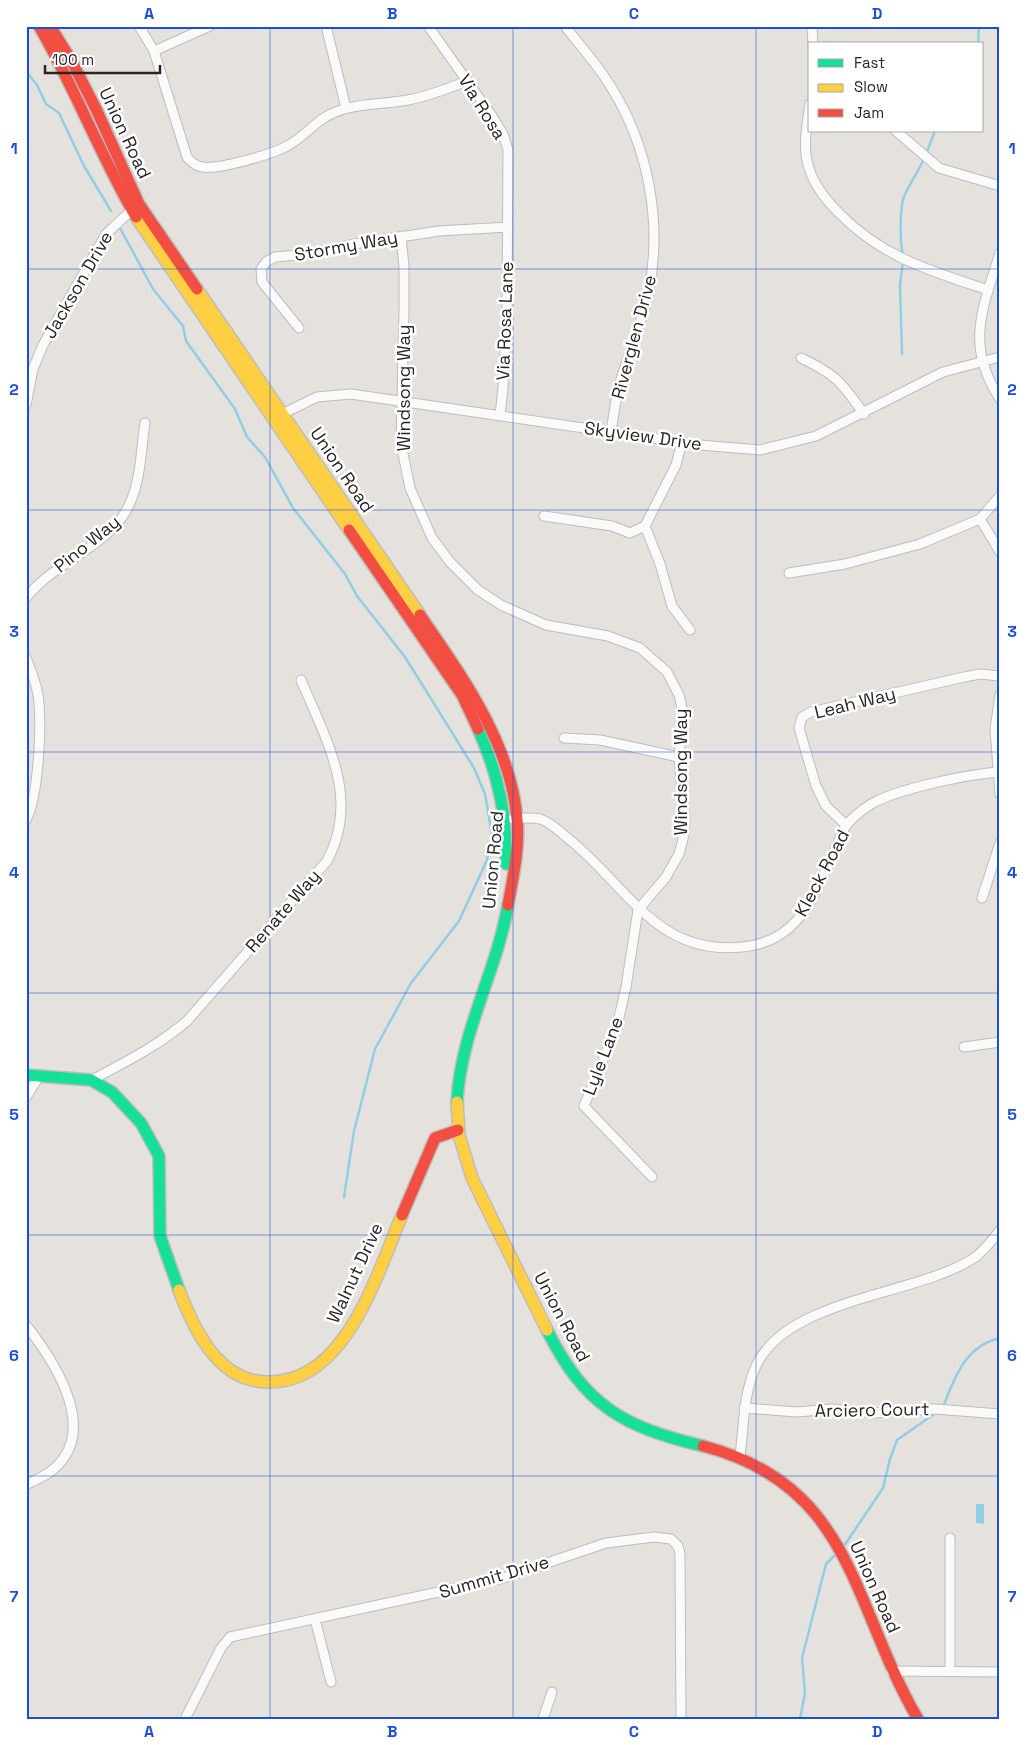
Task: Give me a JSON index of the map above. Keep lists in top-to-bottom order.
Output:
{
  "streets": {
    "main road": ["Union Road", "Walnut Drive"],
    "street": [
      "Via Rosa",
      "Stormy Way",
      "Jackson Drive",
      "Via Rosa Lane",
      "Riverglen Drive",
      "Windsong Way",
      "Skyview Drive",
      "Pino Way",
      "Leah Way",
      "Kleck Road",
      "Renate Way",
      "Lyle Lane",
      "Arciero Court",
      "Summit Drive"
    ]
  },
  "crossings": [
    ["Via Rosa", "Stormy Way"],
    ["Via Rosa", "Via Rosa Lane"],
    ["Union Road", "Jackson Drive"],
    ["Union Road", "Skyview Drive"],
    ["Union Road", "Kleck Road"],
    ["Union Road", "Walnut Drive"],
    ["Stormy Way", "Via Rosa Lane"],
    ["Stormy Way", "Windsong Way"],
    ["Via Rosa Lane", "Skyview Drive"],
    ["Riverglen Drive", "Skyview Drive"],
    ["Windsong Way", "Skyview Drive"],
    ["Windsong Way", "Kleck Road"],
    ["Windsong Way", "Lyle Lane"],
    ["Leah Way", "Kleck Road"],
    ["Kleck Road", "Lyle Lane"],
    ["Renate Way", "Walnut Drive"]
  ],
  "legend": ["Fast", "Slow", "Jam"],
  "scale_bar": "100 m",
  "grid": {
    "columns": [
      "A",
      "B",
      "C",
      "D"
    ],
    "rows": [
      "1",
      "2",
      "3",
      "4",
      "5",
      "6",
      "7"
    ]
  }
}
